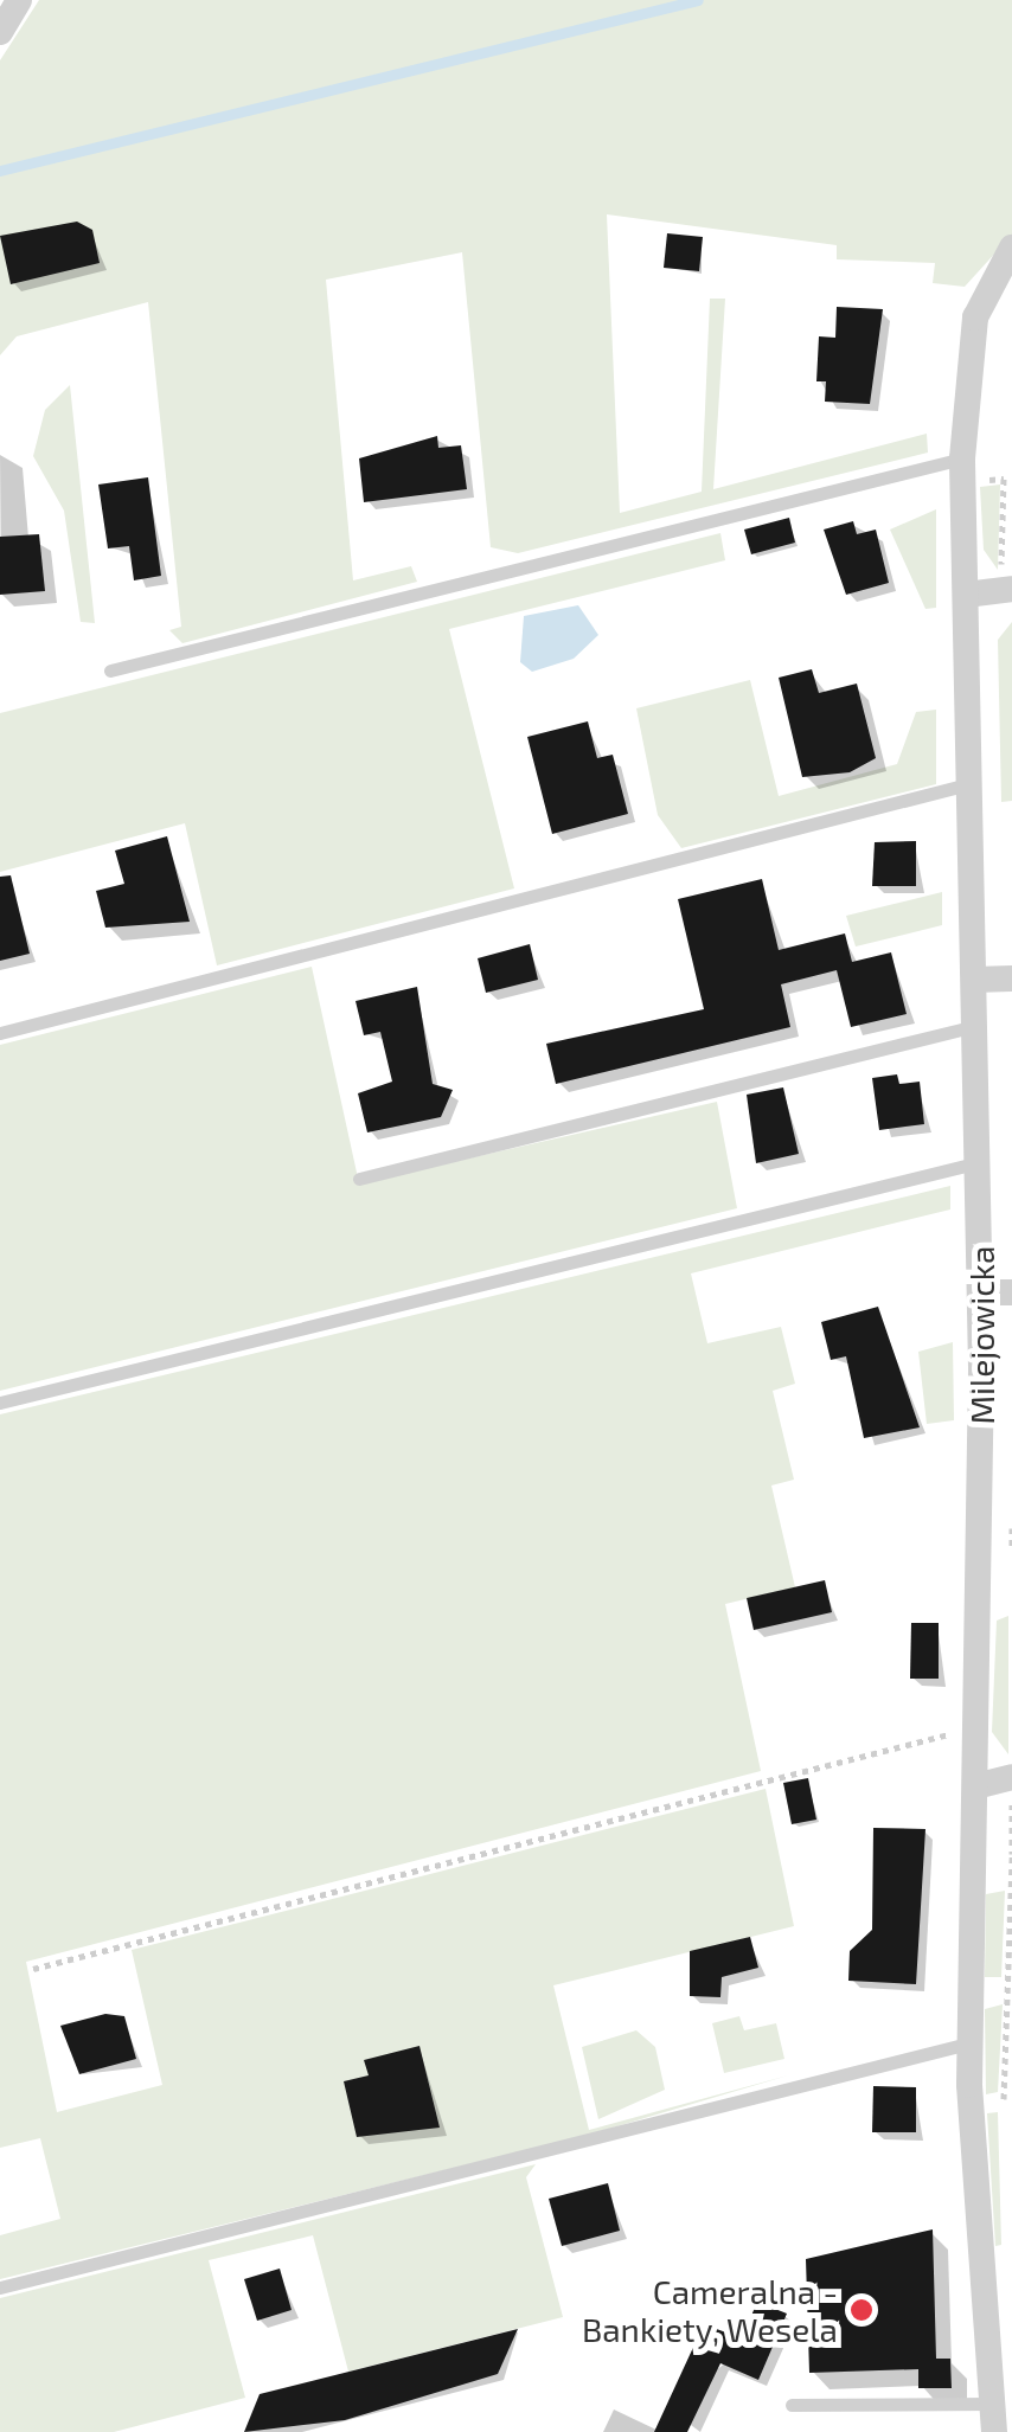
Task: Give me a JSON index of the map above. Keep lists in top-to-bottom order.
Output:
{
  "streets": {
    "street": ["Milejowicka"]
  },
  "places": ["Cameralna - Bankiety, Wesela"]
}
